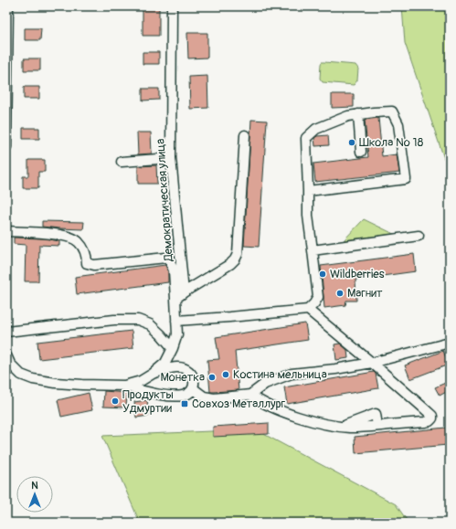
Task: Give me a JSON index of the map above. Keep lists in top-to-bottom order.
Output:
{
  "streets": {
    "street": ["Демократическая улица"]
  },
  "places": {
    "other": [
      "Школа № 18",
      "Wildberries",
      "Магнит",
      "Костина мельница",
      "Монетка",
      "Продукты Удмуртии"
    ],
    "transit": ["Совхоз Металлург"]
  },
  "north": "top"
}
